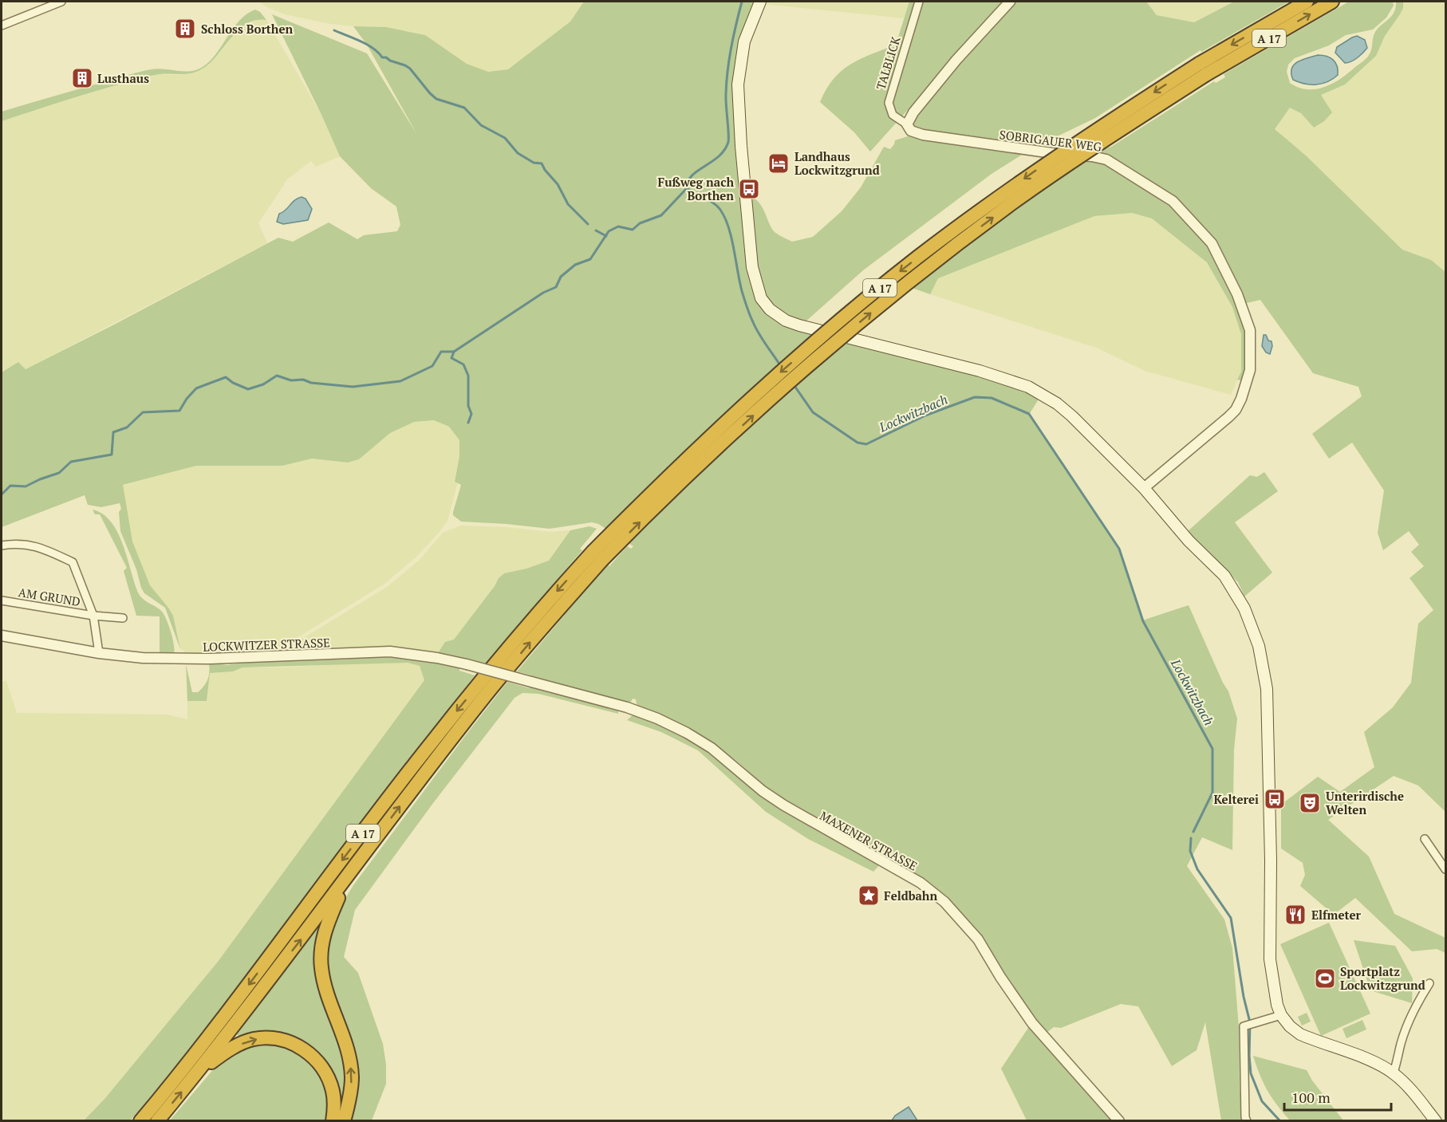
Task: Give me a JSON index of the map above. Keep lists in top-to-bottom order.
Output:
{
  "streets": {
    "highway": ["A 17"],
    "street": [
      "TALBLICK",
      "SOBRIGAUER WEG",
      "AM GRUND",
      "LOCKWITZER STRASSE",
      "MAXENER STRASSE"
    ]
  },
  "crossings": [
    ["TALBLICK", "SOBRIGAUER WEG"],
    ["AM GRUND", "LOCKWITZER STRASSE"],
    ["LOCKWITZER STRASSE", "MAXENER STRASSE"]
  ],
  "water": ["Lockwitzbach"],
  "places": {
    "building": ["Schloss Borthen", "Lusthaus"],
    "hotel": ["Landhaus Lockwitzgrund"],
    "bus stop": ["Fußweg nach Borthen", "Kelterei"],
    "theatre": ["Unterirdische Welten"],
    "place": ["Feldbahn"],
    "restaurant": ["Elfmeter"],
    "sports": ["Sportplatz Lockwitzgrund"]
  },
  "scale_bar": "100 m"
}
